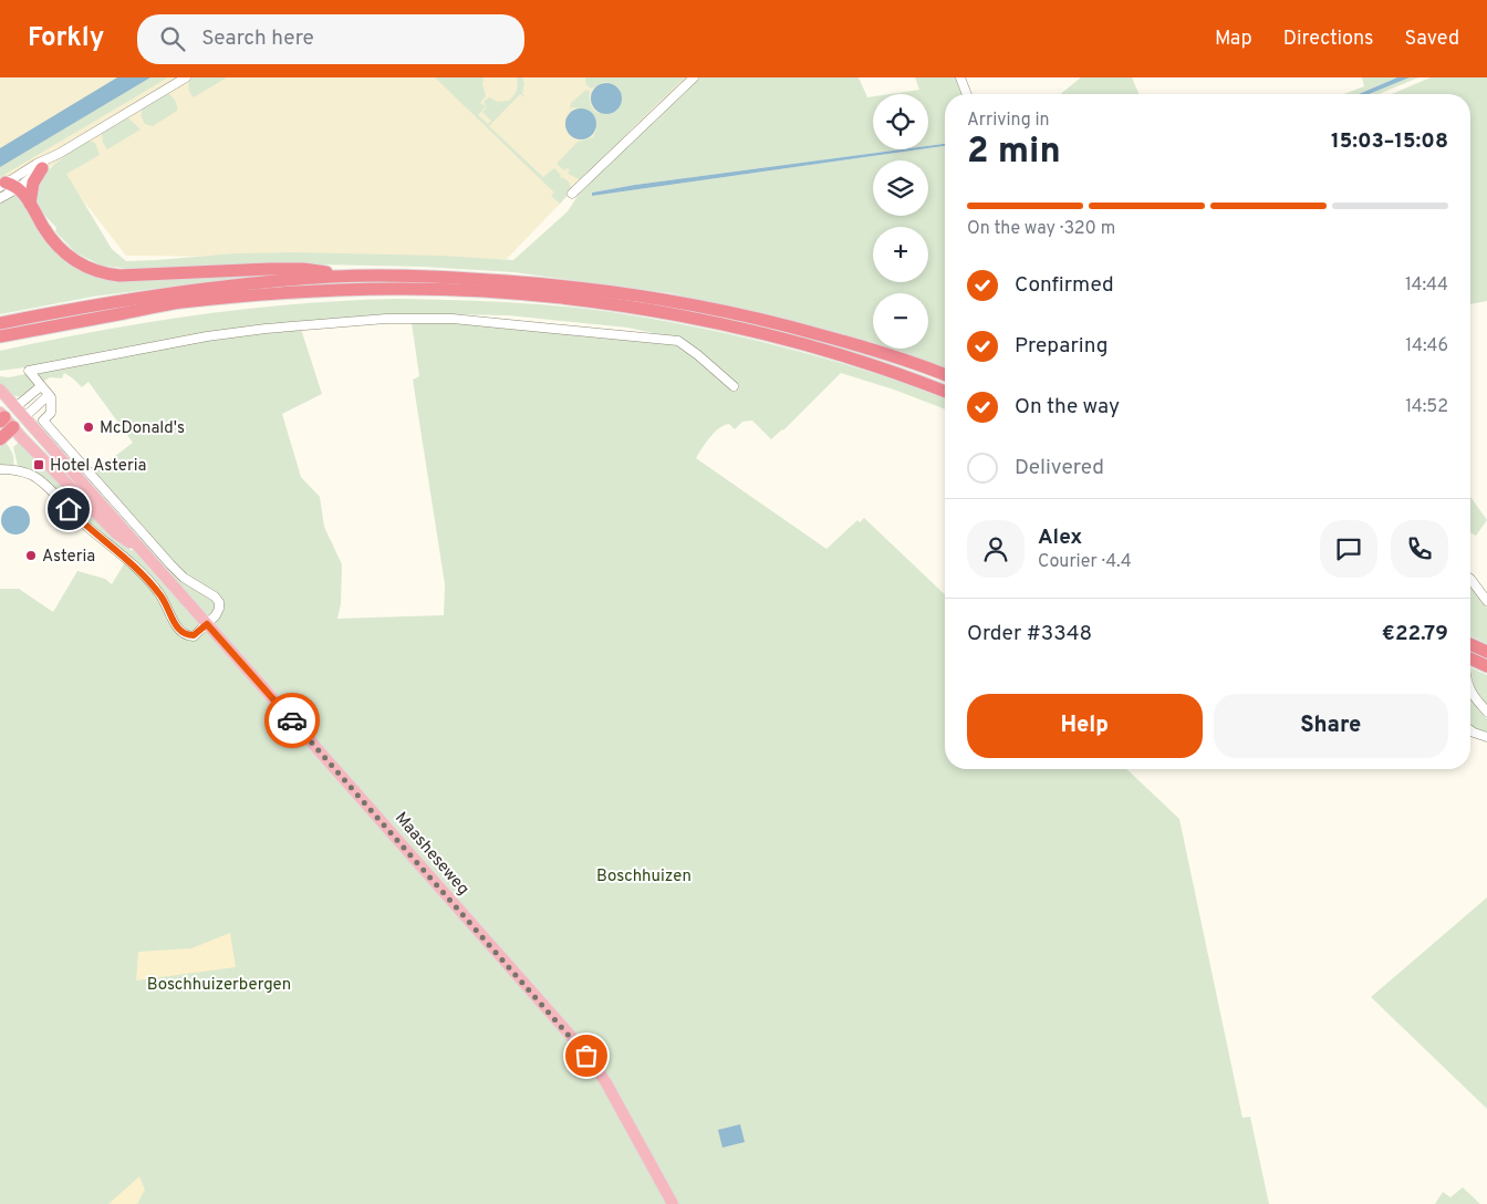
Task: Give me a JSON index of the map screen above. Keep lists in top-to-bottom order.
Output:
{
  "streets": {
    "main road": ["Maasheseweg"]
  },
  "parks": ["Boschhuizen", "Boschhuizerbergen"],
  "places": {
    "other": ["McDonald's", "Asteria"],
    "transit": ["Hotel Asteria"]
  },
  "page": {
    "header": "Forkly",
    "search": "Search here",
    "nav": ["Map", "Directions", "Saved"],
    "map_buttons": ["+", "−"],
    "heading": ["2 min", "Arriving in", "15:03–15:08"],
    "panel": [
      "Alex",
      "Courier · 4.4",
      "Order #3348",
      "€22.79"
    ],
    "bar": "On the way · 320 m",
    "list": [
      ["Confirmed", "14:44"],
      ["Preparing", "14:46"],
      ["On the way", "14:52"],
      "Delivered"
    ],
    "buttons": ["Help", "Share"]
  }
}
